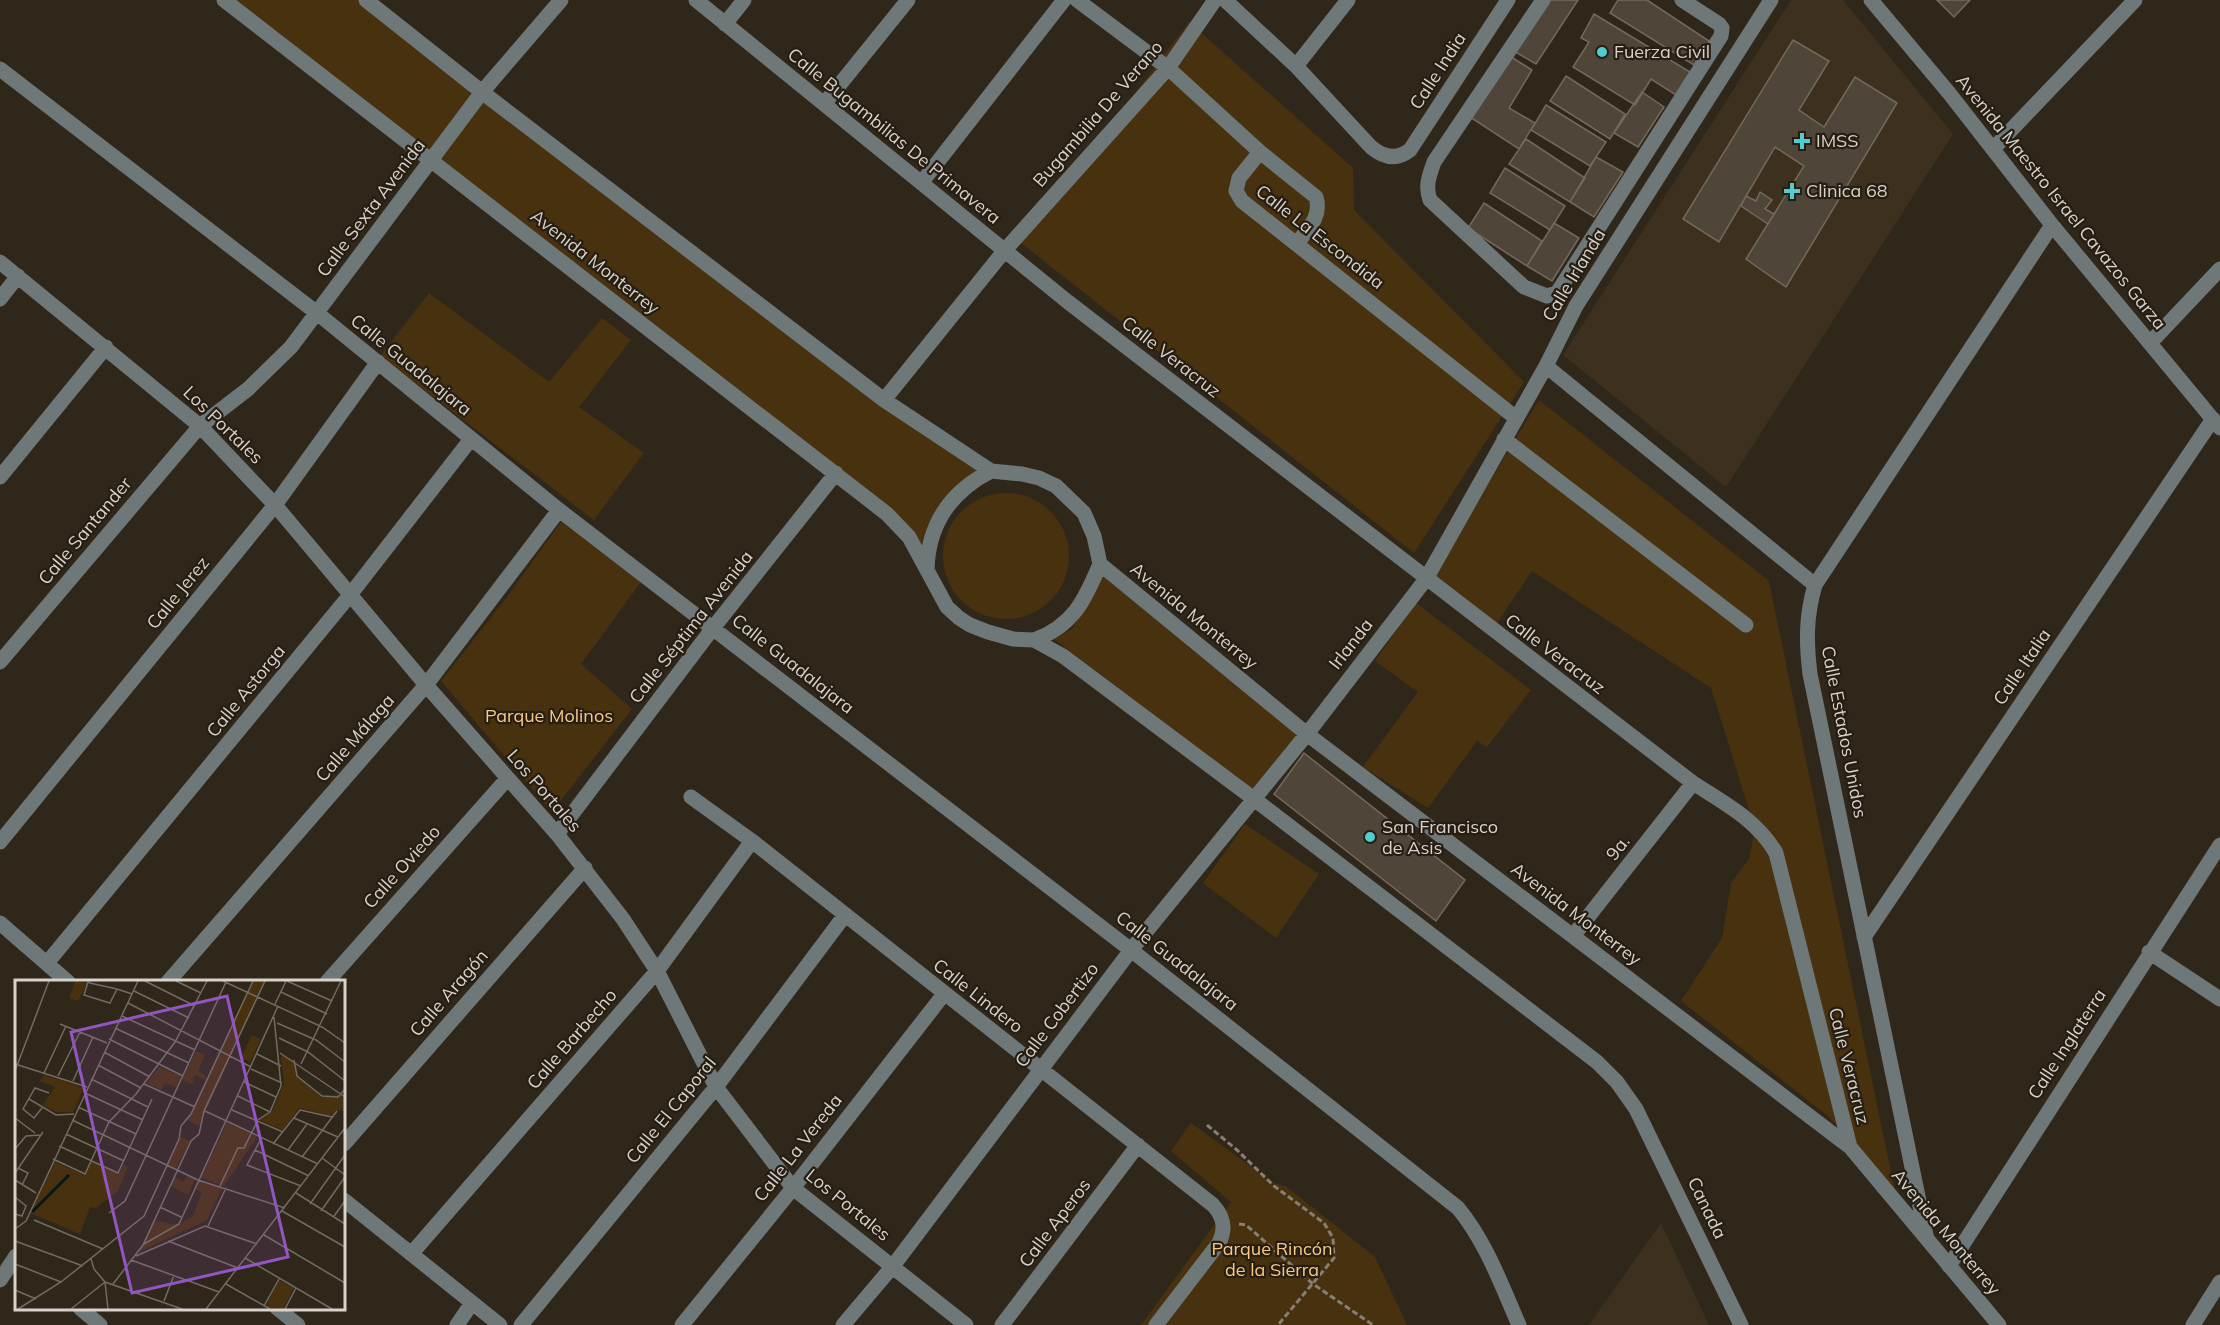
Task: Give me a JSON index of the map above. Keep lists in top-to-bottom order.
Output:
{
  "streets": {
    "street": [
      "Calle India",
      "Bugambilia De Verano",
      "Calle Bugambilias De Primavera",
      "Avenida Maestro Israel Cavazos Garza",
      "Calle Sexta Avenida",
      "Calle La Escondida",
      "Avenida Monterrey",
      "Calle Irlanda",
      "Calle Veracruz",
      "Calle Guadalajara",
      "Los Portales",
      "Calle Santander",
      "Calle Jerez",
      "Calle Séptima Avenida",
      "Irlanda",
      "Calle Italia",
      "Calle Astorga",
      "Calle Estados Unidos",
      "Calle Málaga",
      "9a.",
      "Calle Oviedo",
      "Calle Aragón",
      "Calle Lindero",
      "Calle Cobertizo",
      "Calle Barbecho",
      "Calle Inglaterra",
      "Calle El Caporal",
      "Calle La Vereda",
      "Canada",
      "Calle Aperos"
    ]
  },
  "crossings": [
    ["Bugambilia De Verano", "Calle Bugambilias De Primavera"],
    ["Calle Bugambilias De Primavera", "Calle Veracruz"],
    ["Avenida Maestro Israel Cavazos Garza", "Calle Italia"],
    ["Avenida Maestro Israel Cavazos Garza", "Calle Estados Unidos"],
    ["Calle Sexta Avenida", "Avenida Monterrey"],
    ["Calle Sexta Avenida", "Calle Guadalajara"],
    ["Calle Sexta Avenida", "Los Portales"],
    ["Calle Sexta Avenida", "Calle Santander"],
    ["Calle La Escondida", "Calle Irlanda"],
    ["Avenida Monterrey", "Calle Veracruz"],
    ["Avenida Monterrey", "Calle Séptima Avenida"],
    ["Avenida Monterrey", "Irlanda"],
    ["Avenida Monterrey", "Calle Estados Unidos"],
    ["Avenida Monterrey", "9a."],
    ["Avenida Monterrey", "Calle Cobertizo"],
    ["Avenida Monterrey", "Calle Inglaterra"],
    ["Avenida Monterrey", "Canada"],
    ["Calle Irlanda", "Calle Veracruz"],
    ["Calle Irlanda", "Irlanda"],
    ["Calle Veracruz", "Irlanda"],
    ["Calle Veracruz", "9a."],
    ["Calle Guadalajara", "Calle Jerez"],
    ["Calle Guadalajara", "Calle Séptima Avenida"],
    ["Calle Guadalajara", "Calle Astorga"],
    ["Calle Guadalajara", "Calle Málaga"],
    ["Calle Guadalajara", "Calle Cobertizo"],
    ["Los Portales", "Calle Santander"],
    ["Los Portales", "Calle Jerez"],
    ["Los Portales", "Calle Séptima Avenida"],
    ["Los Portales", "Calle Astorga"],
    ["Los Portales", "Calle Málaga"],
    ["Los Portales", "Calle Oviedo"],
    ["Los Portales", "Calle Aragón"],
    ["Los Portales", "Calle Cobertizo"],
    ["Los Portales", "Calle Barbecho"],
    ["Los Portales", "Calle El Caporal"],
    ["Los Portales", "Calle La Vereda"],
    ["Irlanda", "Calle Cobertizo"],
    ["Calle Italia", "Calle Estados Unidos"],
    ["Calle Lindero", "Calle Cobertizo"],
    ["Calle Lindero", "Calle Barbecho"],
    ["Calle Lindero", "Calle El Caporal"],
    ["Calle Lindero", "Calle La Vereda"],
    ["Calle Lindero", "Calle Aperos"]
  ],
  "parks": ["Parque Molinos", "Parque Rincón de la Sierra"],
  "places": {
    "other": ["Fuerza Civil", "San Francisco de Asis"],
    "health": ["IMSS", "Clinica 68"]
  }
}
